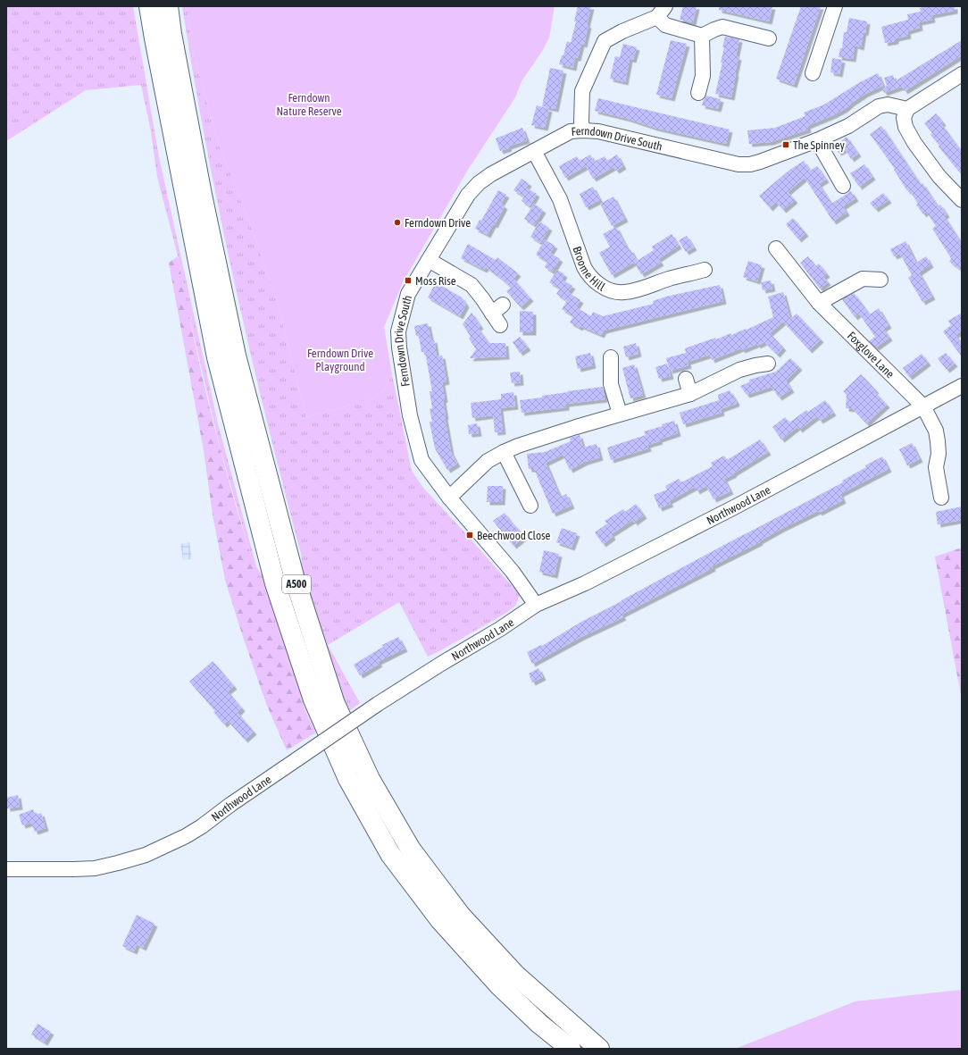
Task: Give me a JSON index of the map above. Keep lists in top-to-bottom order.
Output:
{
  "streets": {
    "highway": ["A500"],
    "street": [
      "Ferndown Drive South",
      "Broome Hill",
      "Foxglove Lane",
      "Northwood Lane"
    ]
  },
  "crossings": [
    ["Ferndown Drive South", "Broome Hill"],
    ["Ferndown Drive South", "Northwood Lane"],
    ["Foxglove Lane", "Northwood Lane"]
  ],
  "parks": ["Ferndown Nature Reserve", "Ferndown Drive Playground"],
  "places": {
    "transit": ["The Spinney", "Moss Rise", "Beechwood Close"],
    "other": ["Ferndown Drive"]
  }
}
